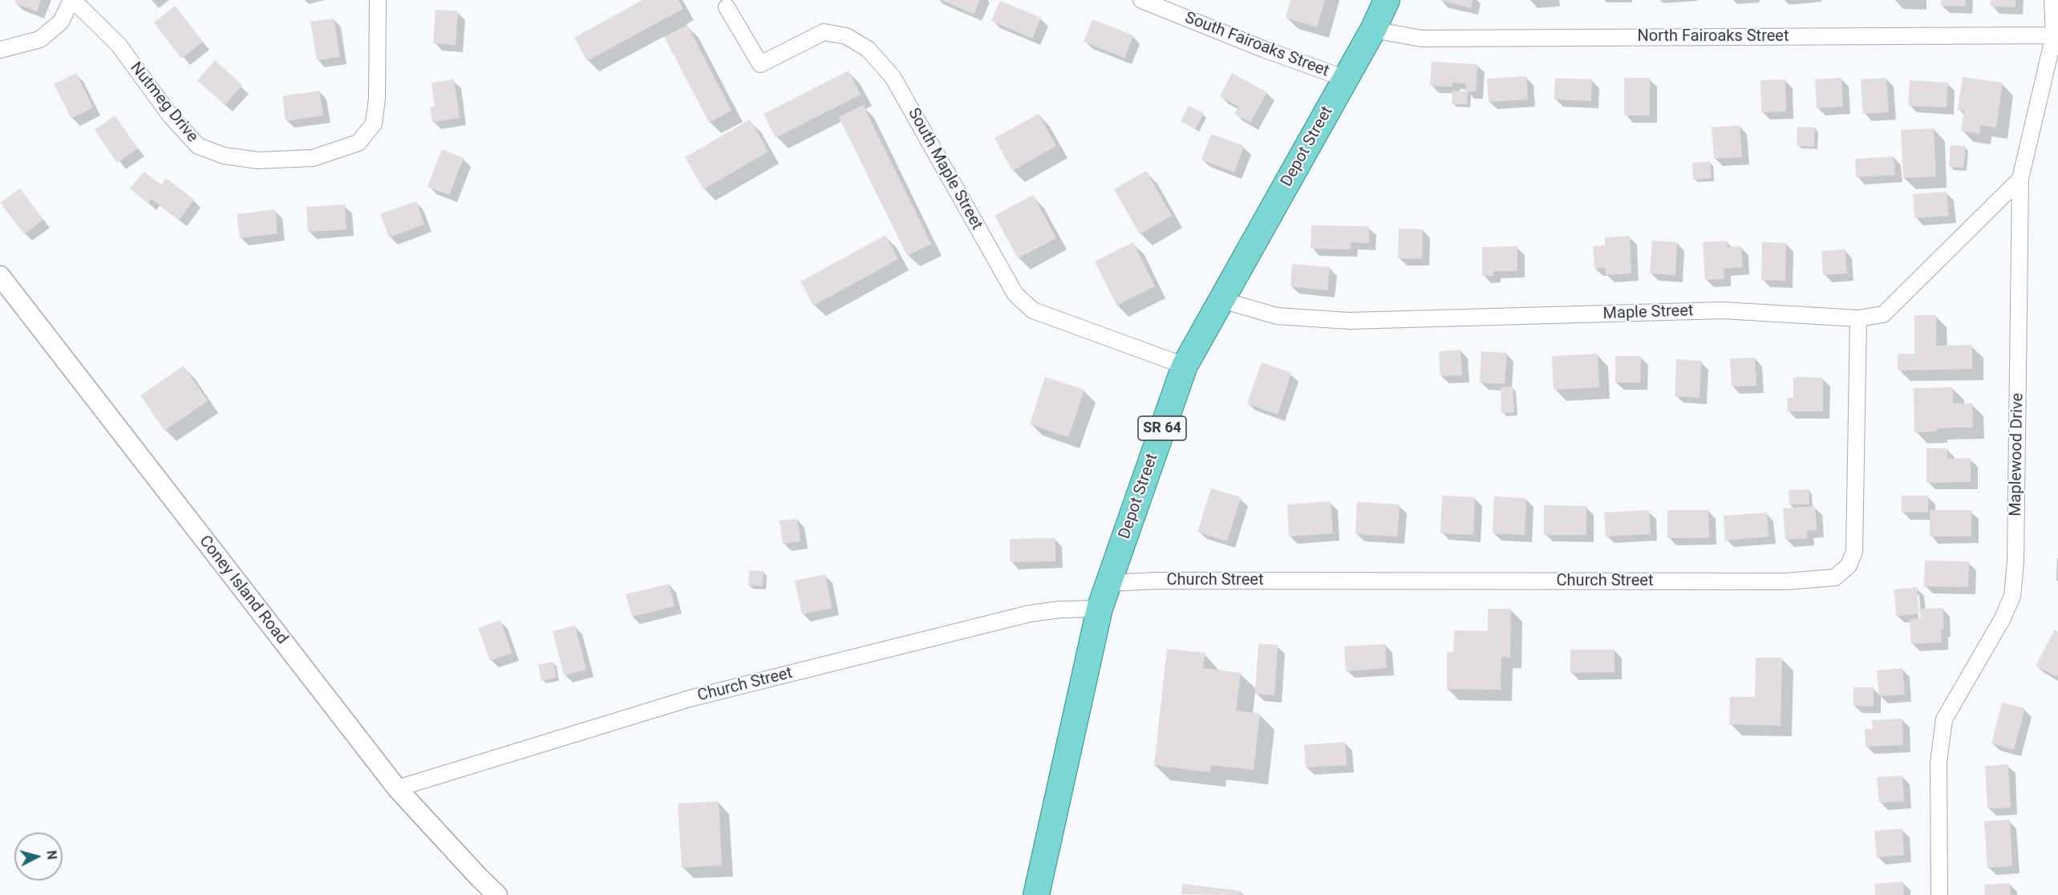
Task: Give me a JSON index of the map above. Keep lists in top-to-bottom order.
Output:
{
  "streets": {
    "main road": ["Depot Street", "SR 64"],
    "street": [
      "North Fairoaks Street",
      "South Fairoaks Street",
      "Nutmeg Drive",
      "South Maple Street",
      "Maple Street",
      "Maplewood Drive",
      "Church Street",
      "Coney Island Road"
    ]
  },
  "crossings": [
    ["North Fairoaks Street", "Depot Street"],
    ["North Fairoaks Street", "Maplewood Drive"],
    ["South Fairoaks Street", "Depot Street"],
    ["Depot Street", "South Maple Street"],
    ["Depot Street", "Maple Street"],
    ["Depot Street", "Church Street"],
    ["Maple Street", "Maplewood Drive"],
    ["Maple Street", "Church Street"],
    ["Church Street", "Coney Island Road"]
  ],
  "north": "right"
}
